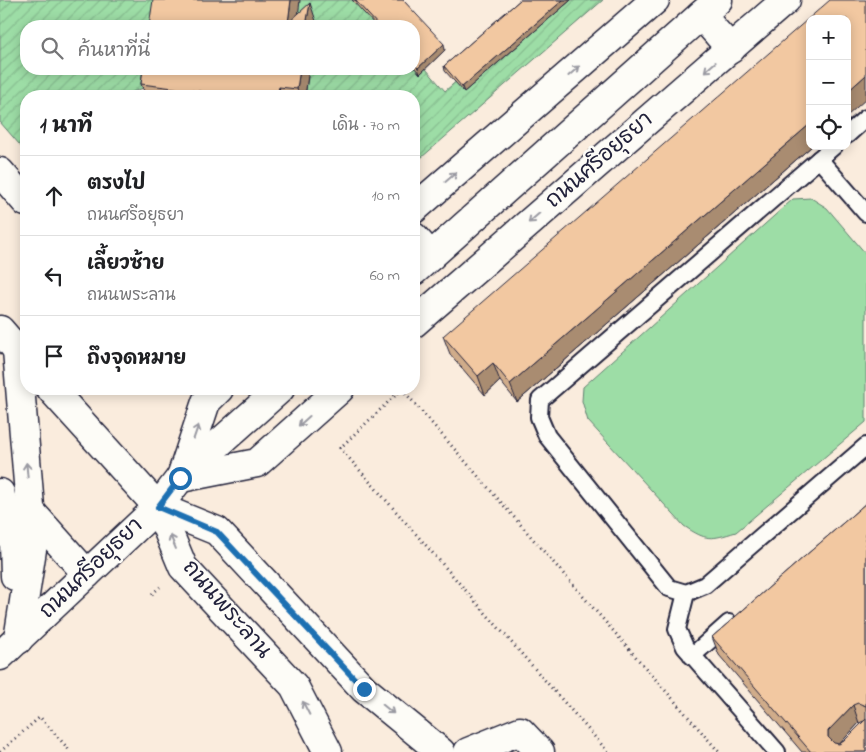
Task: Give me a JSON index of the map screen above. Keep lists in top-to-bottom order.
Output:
{
  "streets": {
    "main road": ["ถนนศรีอยุธยา", "ถนนพระลาน"]
  },
  "crossings": [
    ["ถนนศรีอยุธยา", "ถนนพระลาน"]
  ],
  "page": {
    "map_buttons": ["+", "−"],
    "search": "ค้นหาที่นี่",
    "heading": ["1 นาที", "เดิน · 70 m"],
    "list": [
      ["ตรงไป", "ถนนศรีอยุธยา", "10 m"],
      ["เลี้ยวซ้าย", "ถนนพระลาน", "60 m"],
      "ถึงจุดหมาย"
    ]
  }
}
